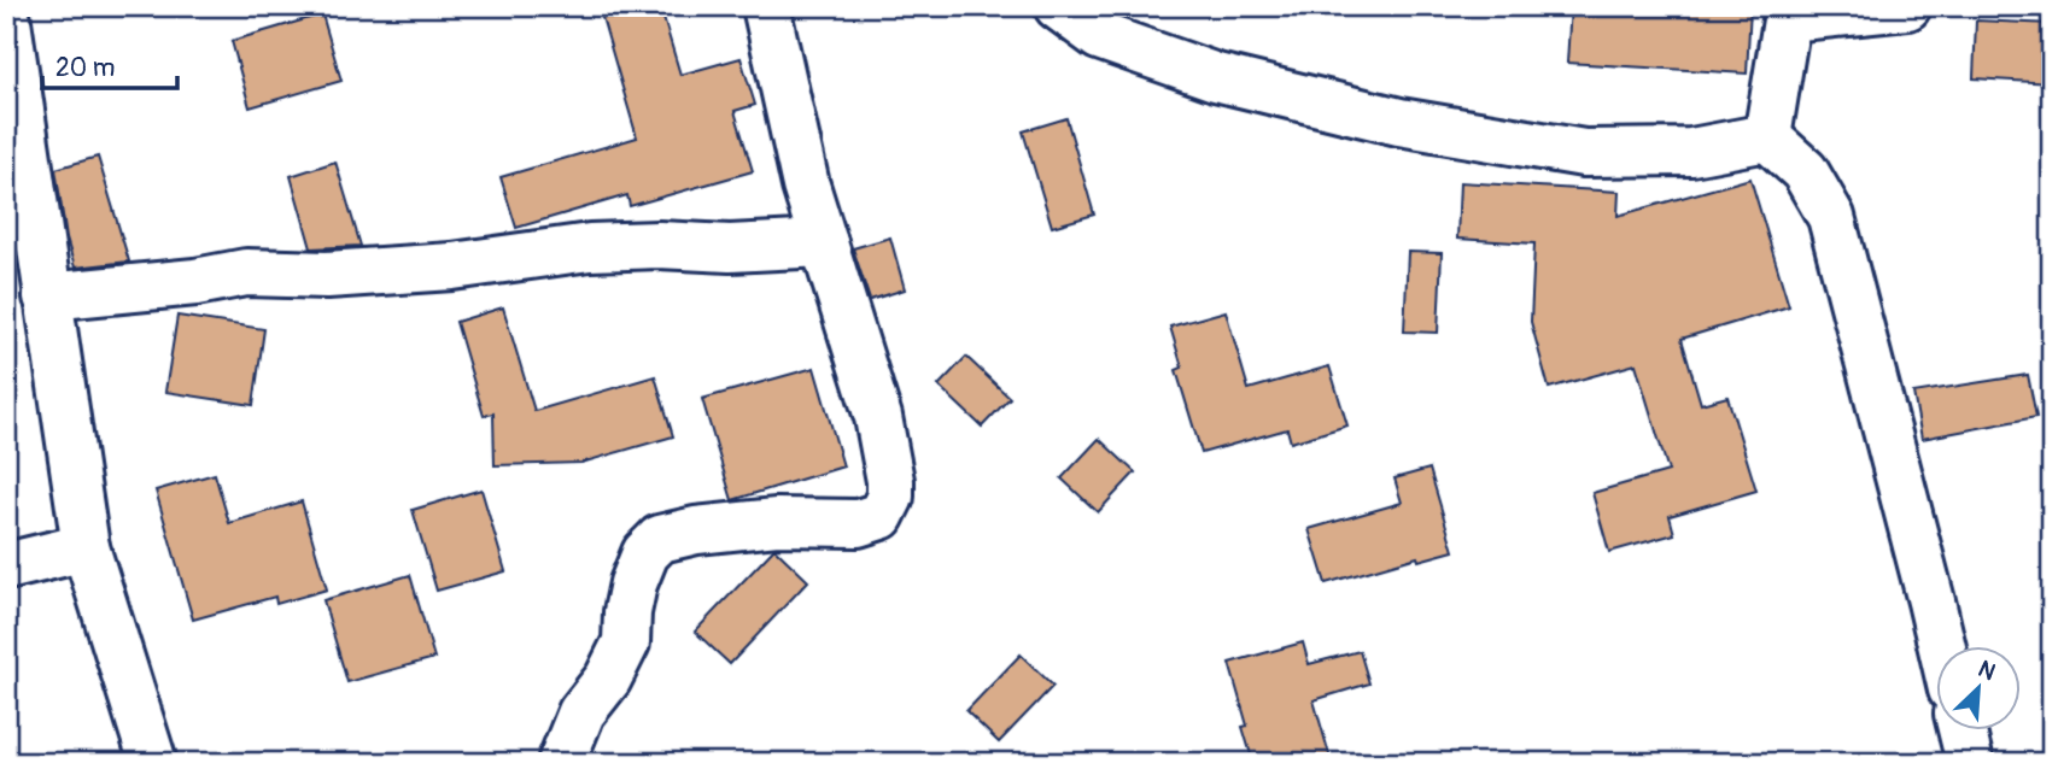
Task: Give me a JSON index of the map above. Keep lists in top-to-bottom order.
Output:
{
  "scale_bar": "20 m",
  "north": "top right"
}
